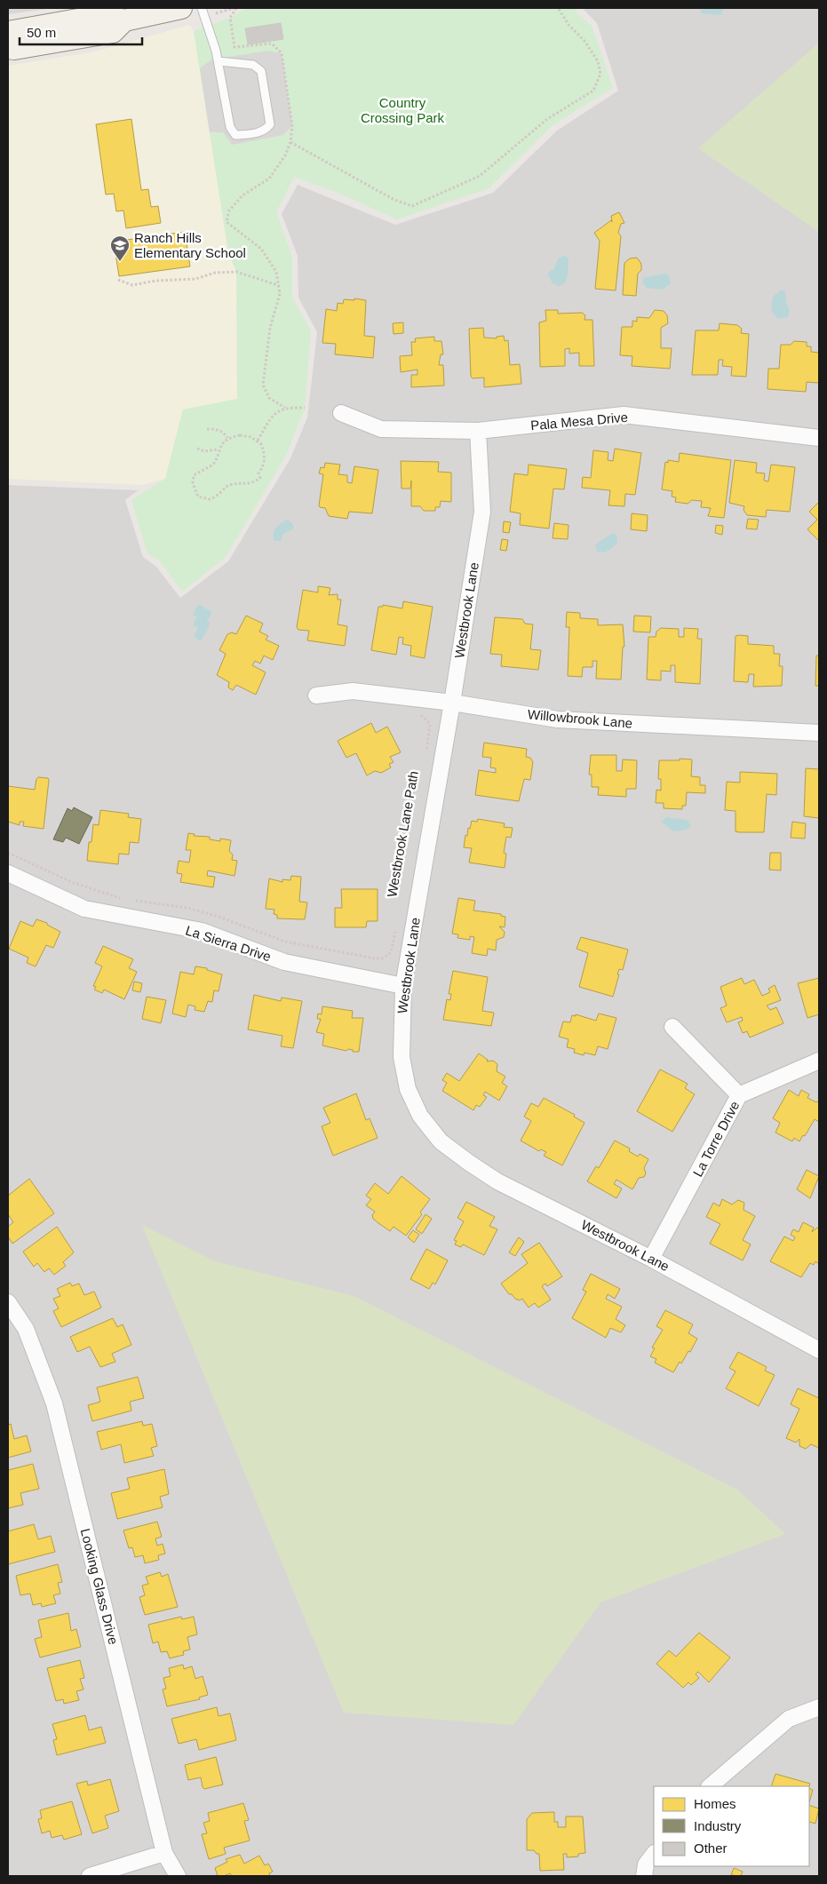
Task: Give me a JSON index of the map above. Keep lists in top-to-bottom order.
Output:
{
  "streets": {
    "street": [
      "Pala Mesa Drive",
      "Westbrook Lane",
      "Willowbrook Lane",
      "La Sierra Drive",
      "La Torre Drive",
      "Looking Glass Drive"
    ],
    "path": ["Westbrook Lane Path"]
  },
  "crossings": [
    ["Pala Mesa Drive", "Westbrook Lane"],
    ["Westbrook Lane", "Willowbrook Lane"],
    ["Westbrook Lane", "La Sierra Drive"],
    ["Westbrook Lane", "La Torre Drive"]
  ],
  "parks": ["Country Crossing Park"],
  "places": {
    "school or university": ["Ranch Hills Elementary School"]
  },
  "legend": ["Homes", "Industry", "Other"],
  "scale_bar": "50 m"
}
